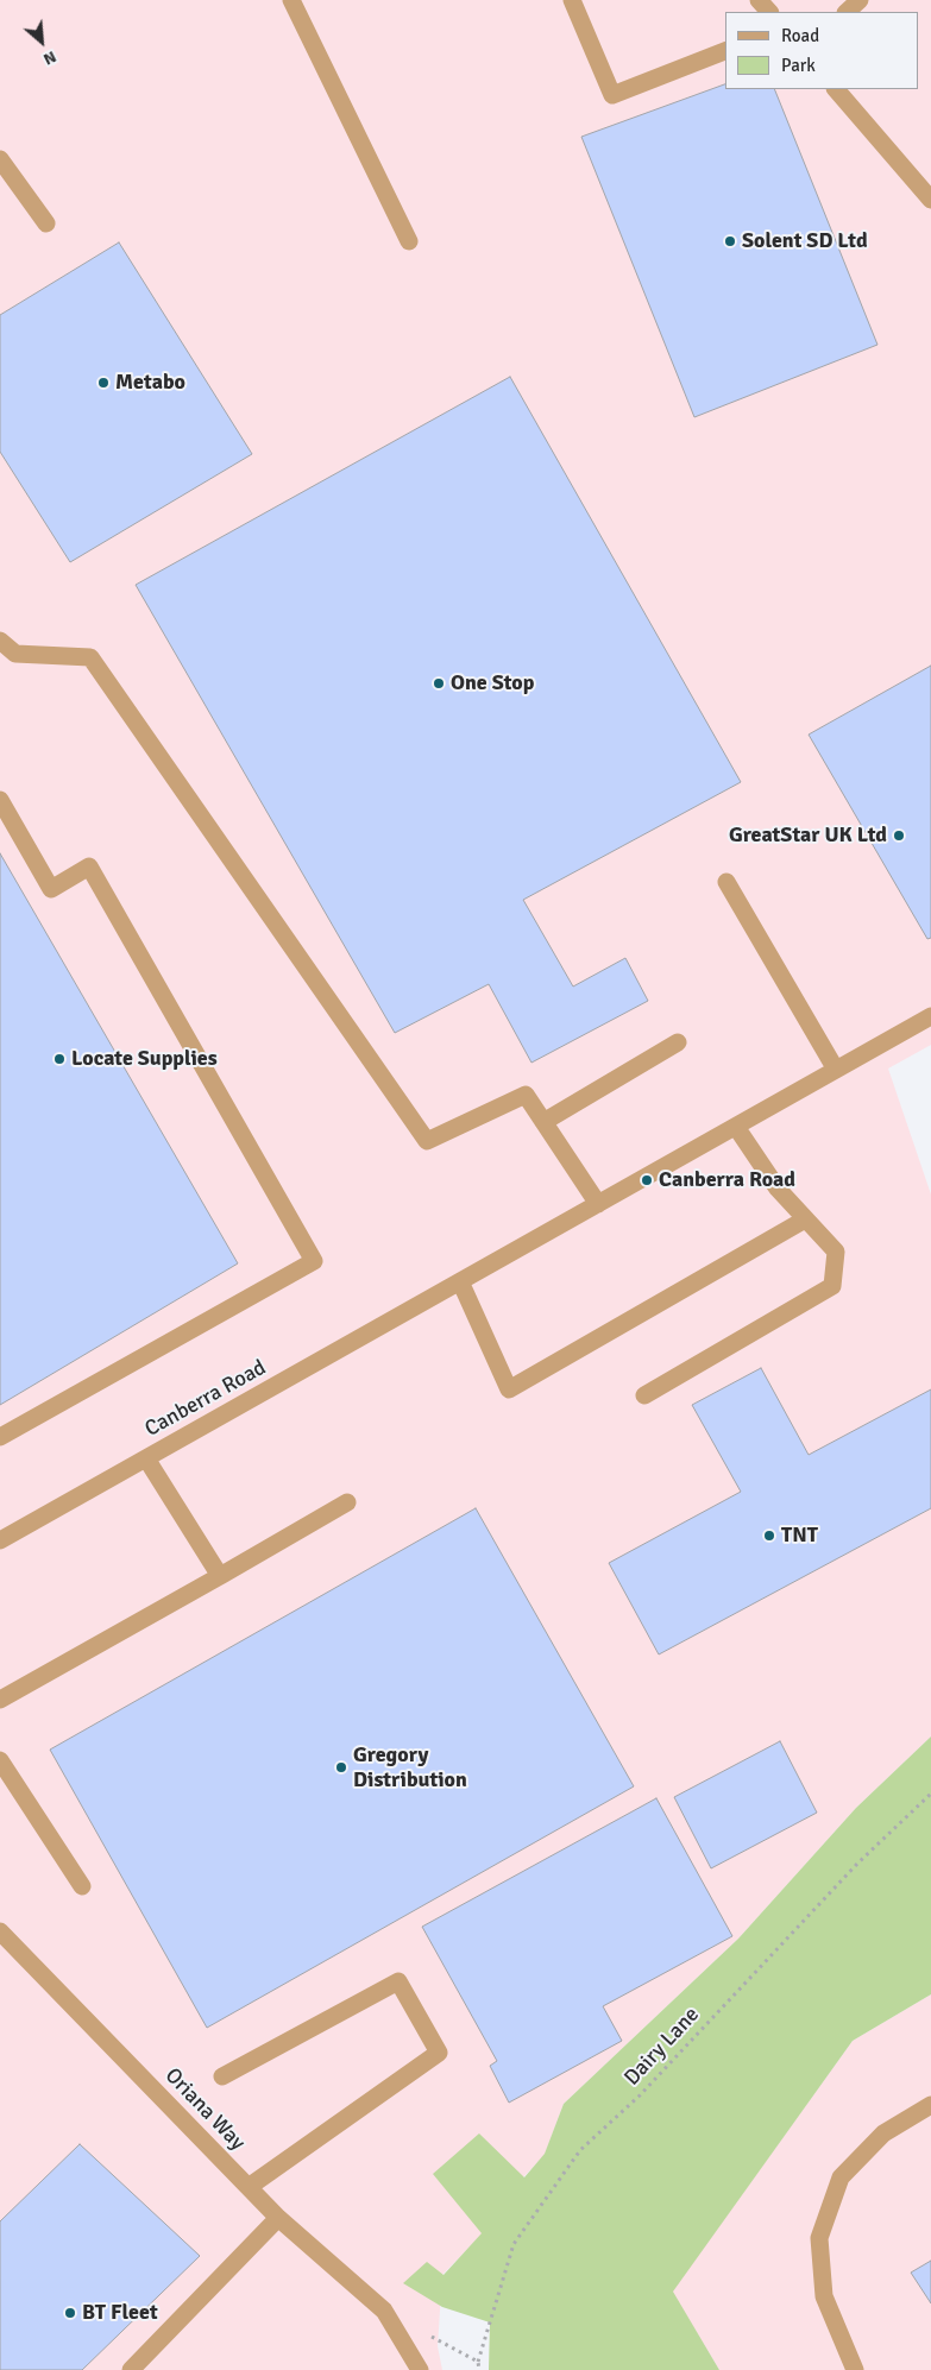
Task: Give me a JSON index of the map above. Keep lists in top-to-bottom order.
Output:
{
  "streets": {
    "street": ["Canberra Road", "Oriana Way"],
    "path": ["Dairy Lane"]
  },
  "places": [
    "Solent SD Ltd",
    "Metabo",
    "One Stop",
    "GreatStar UK Ltd",
    "Locate Supplies",
    "Canberra Road",
    "TNT",
    "Gregory Distribution",
    "BT Fleet"
  ],
  "legend": ["Road", "Park"],
  "north": "bottom right"
}
